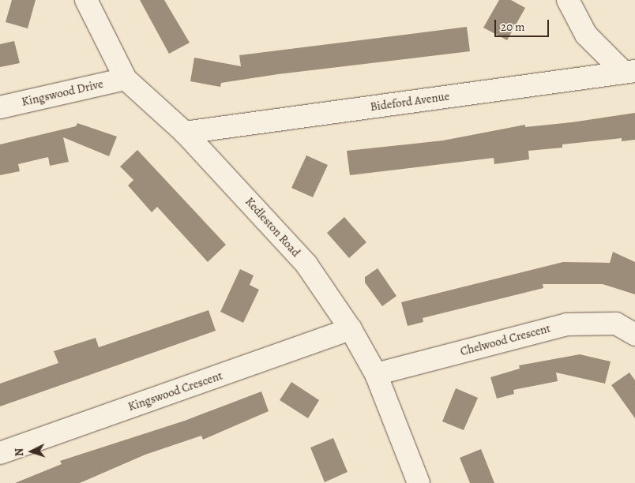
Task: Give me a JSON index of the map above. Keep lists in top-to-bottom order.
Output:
{
  "streets": {
    "street": [
      "Kingswood Drive",
      "Bideford Avenue",
      "Kedleston Road",
      "Chelwood Crescent",
      "Kingswood Crescent"
    ]
  },
  "crossings": [
    ["Kingswood Drive", "Kedleston Road"],
    ["Bideford Avenue", "Kedleston Road"],
    ["Kedleston Road", "Chelwood Crescent"],
    ["Kedleston Road", "Kingswood Crescent"]
  ],
  "scale_bar": "20 m",
  "north": "left"
}
